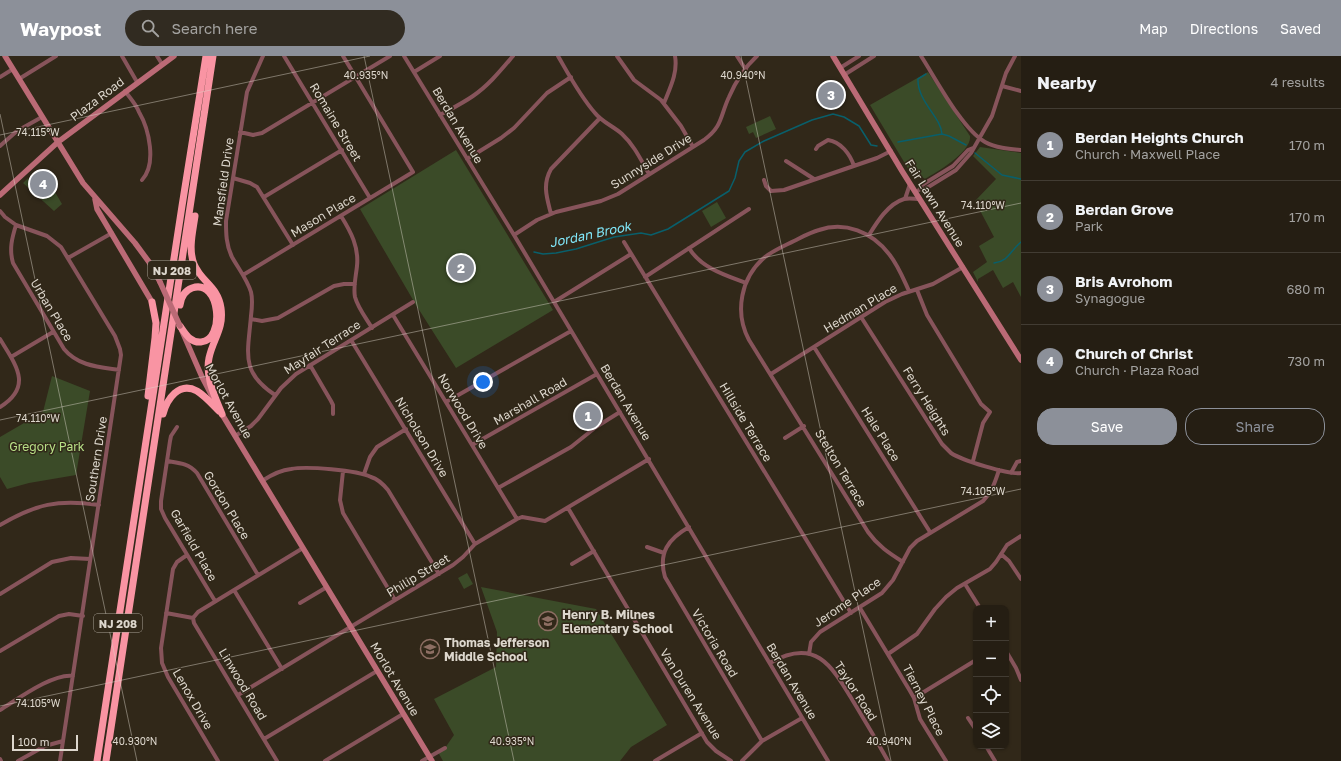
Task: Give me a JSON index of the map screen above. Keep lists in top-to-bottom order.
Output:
{
  "streets": {
    "highway": ["NJ 208"],
    "street": [
      "Plaza Road",
      "Romaine Street",
      "Berdan Avenue",
      "Sunnyside Drive",
      "Mansfield Drive",
      "Fair Lawn Avenue",
      "Mason Place",
      "Hedman Place",
      "Urban Place",
      "Mayfair Terrace",
      "Morlot Avenue",
      "Marshall Road",
      "Ferry Heights",
      "Norwood Drive",
      "Hillside Terrace",
      "Hale Place",
      "Nicholson Drive",
      "Southern Drive",
      "Stelton Terrace",
      "Gordon Place",
      "Garfield Place",
      "Philip Street",
      "Jerome Place",
      "Victoria Road",
      "Linwood Road",
      "Taylor Road",
      "Van Duren Avenue",
      "Lenox Drive",
      "Tierney Place"
    ]
  },
  "crossings": [
    ["Plaza Road", "Morlot Avenue"],
    ["Romaine Street", "Mason Place"],
    ["Berdan Avenue", "Sunnyside Drive"],
    ["Berdan Avenue", "Marshall Road"],
    ["Mansfield Drive", "Mason Place"],
    ["Mansfield Drive", "Mayfair Terrace"],
    ["Fair Lawn Avenue", "Hedman Place"],
    ["Hedman Place", "Ferry Heights"],
    ["Hedman Place", "Hale Place"],
    ["Hedman Place", "Stelton Terrace"],
    ["Urban Place", "Southern Drive"],
    ["Mayfair Terrace", "Morlot Avenue"],
    ["Mayfair Terrace", "Norwood Drive"],
    ["Mayfair Terrace", "Nicholson Drive"],
    ["Morlot Avenue", "Philip Street"],
    ["Marshall Road", "Norwood Drive"],
    ["Ferry Heights", "Jerome Place"],
    ["Norwood Drive", "Philip Street"],
    ["Hillside Terrace", "Jerome Place"],
    ["Hale Place", "Jerome Place"],
    ["Nicholson Drive", "Philip Street"],
    ["Stelton Terrace", "Jerome Place"],
    ["Gordon Place", "Garfield Place"],
    ["Garfield Place", "Lenox Drive"],
    ["Philip Street", "Linwood Road"],
    ["Jerome Place", "Taylor Road"],
    ["Jerome Place", "Tierney Place"]
  ],
  "water": ["Jordan Brook"],
  "parks": ["Gregory Park"],
  "places": {
    "school or university": ["Henry B. Milnes Elementary School", "Thomas Jefferson Middle School"]
  },
  "scale_bar": "100 m",
  "page": {
    "header": "Waypost",
    "search": "Search here",
    "nav": ["Map", "Directions", "Saved"],
    "heading": ["Nearby", "4 results"],
    "pins": [
      "3",
      "4",
      "2",
      "1"
    ],
    "list": [
      {
        "mark": "1",
        "name": "Berdan Heights Church",
        "note": "Church · Maxwell Place",
        "value": "170 m"
      },
      {
        "mark": "2",
        "name": "Berdan Grove",
        "note": "Park",
        "value": "170 m"
      },
      {
        "mark": "3",
        "name": "Bris Avrohom",
        "note": "Synagogue",
        "value": "680 m"
      },
      {
        "mark": "4",
        "name": "Church of Christ",
        "note": "Church · Plaza Road",
        "value": "730 m"
      }
    ],
    "buttons": ["Save", "Share"],
    "map_buttons": ["+", "−"],
    "scale": "100 m"
  },
  "coordinates": [
    "40.935°N",
    "40.940°N",
    "74.115°W",
    "74.110°W",
    "74.105°W",
    "40.930°N"
  ]
}
